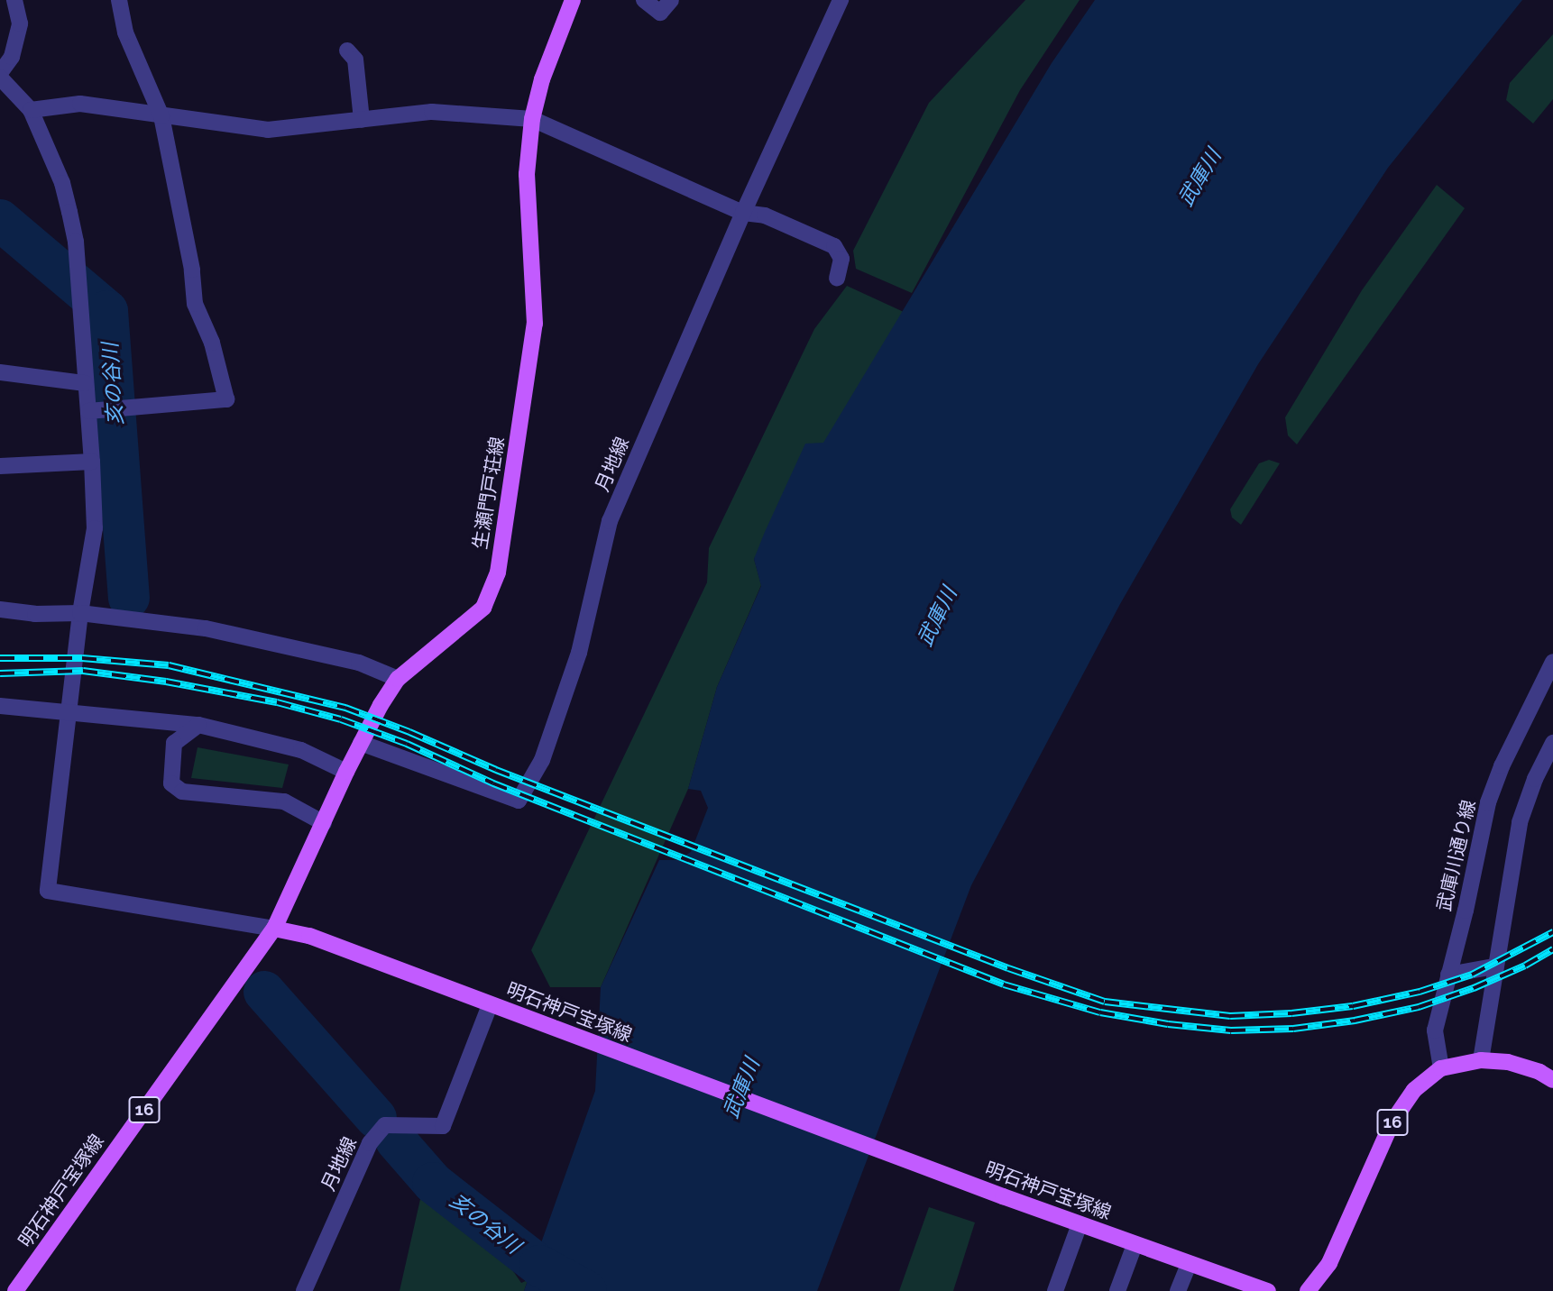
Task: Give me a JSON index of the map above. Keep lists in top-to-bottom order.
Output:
{
  "streets": {
    "main road": ["生瀬門戸荘線", "明石神戸宝塚線", "16"],
    "street": ["月地線", "武庫川通り線"]
  },
  "crossings": [
    ["月地線", "生瀬門戸荘線"],
    ["月地線", "明石神戸宝塚線"],
    ["生瀬門戸荘線", "明石神戸宝塚線"],
    ["武庫川通り線", "16"]
  ],
  "water": ["武庫川", "亥の谷川"]
}
